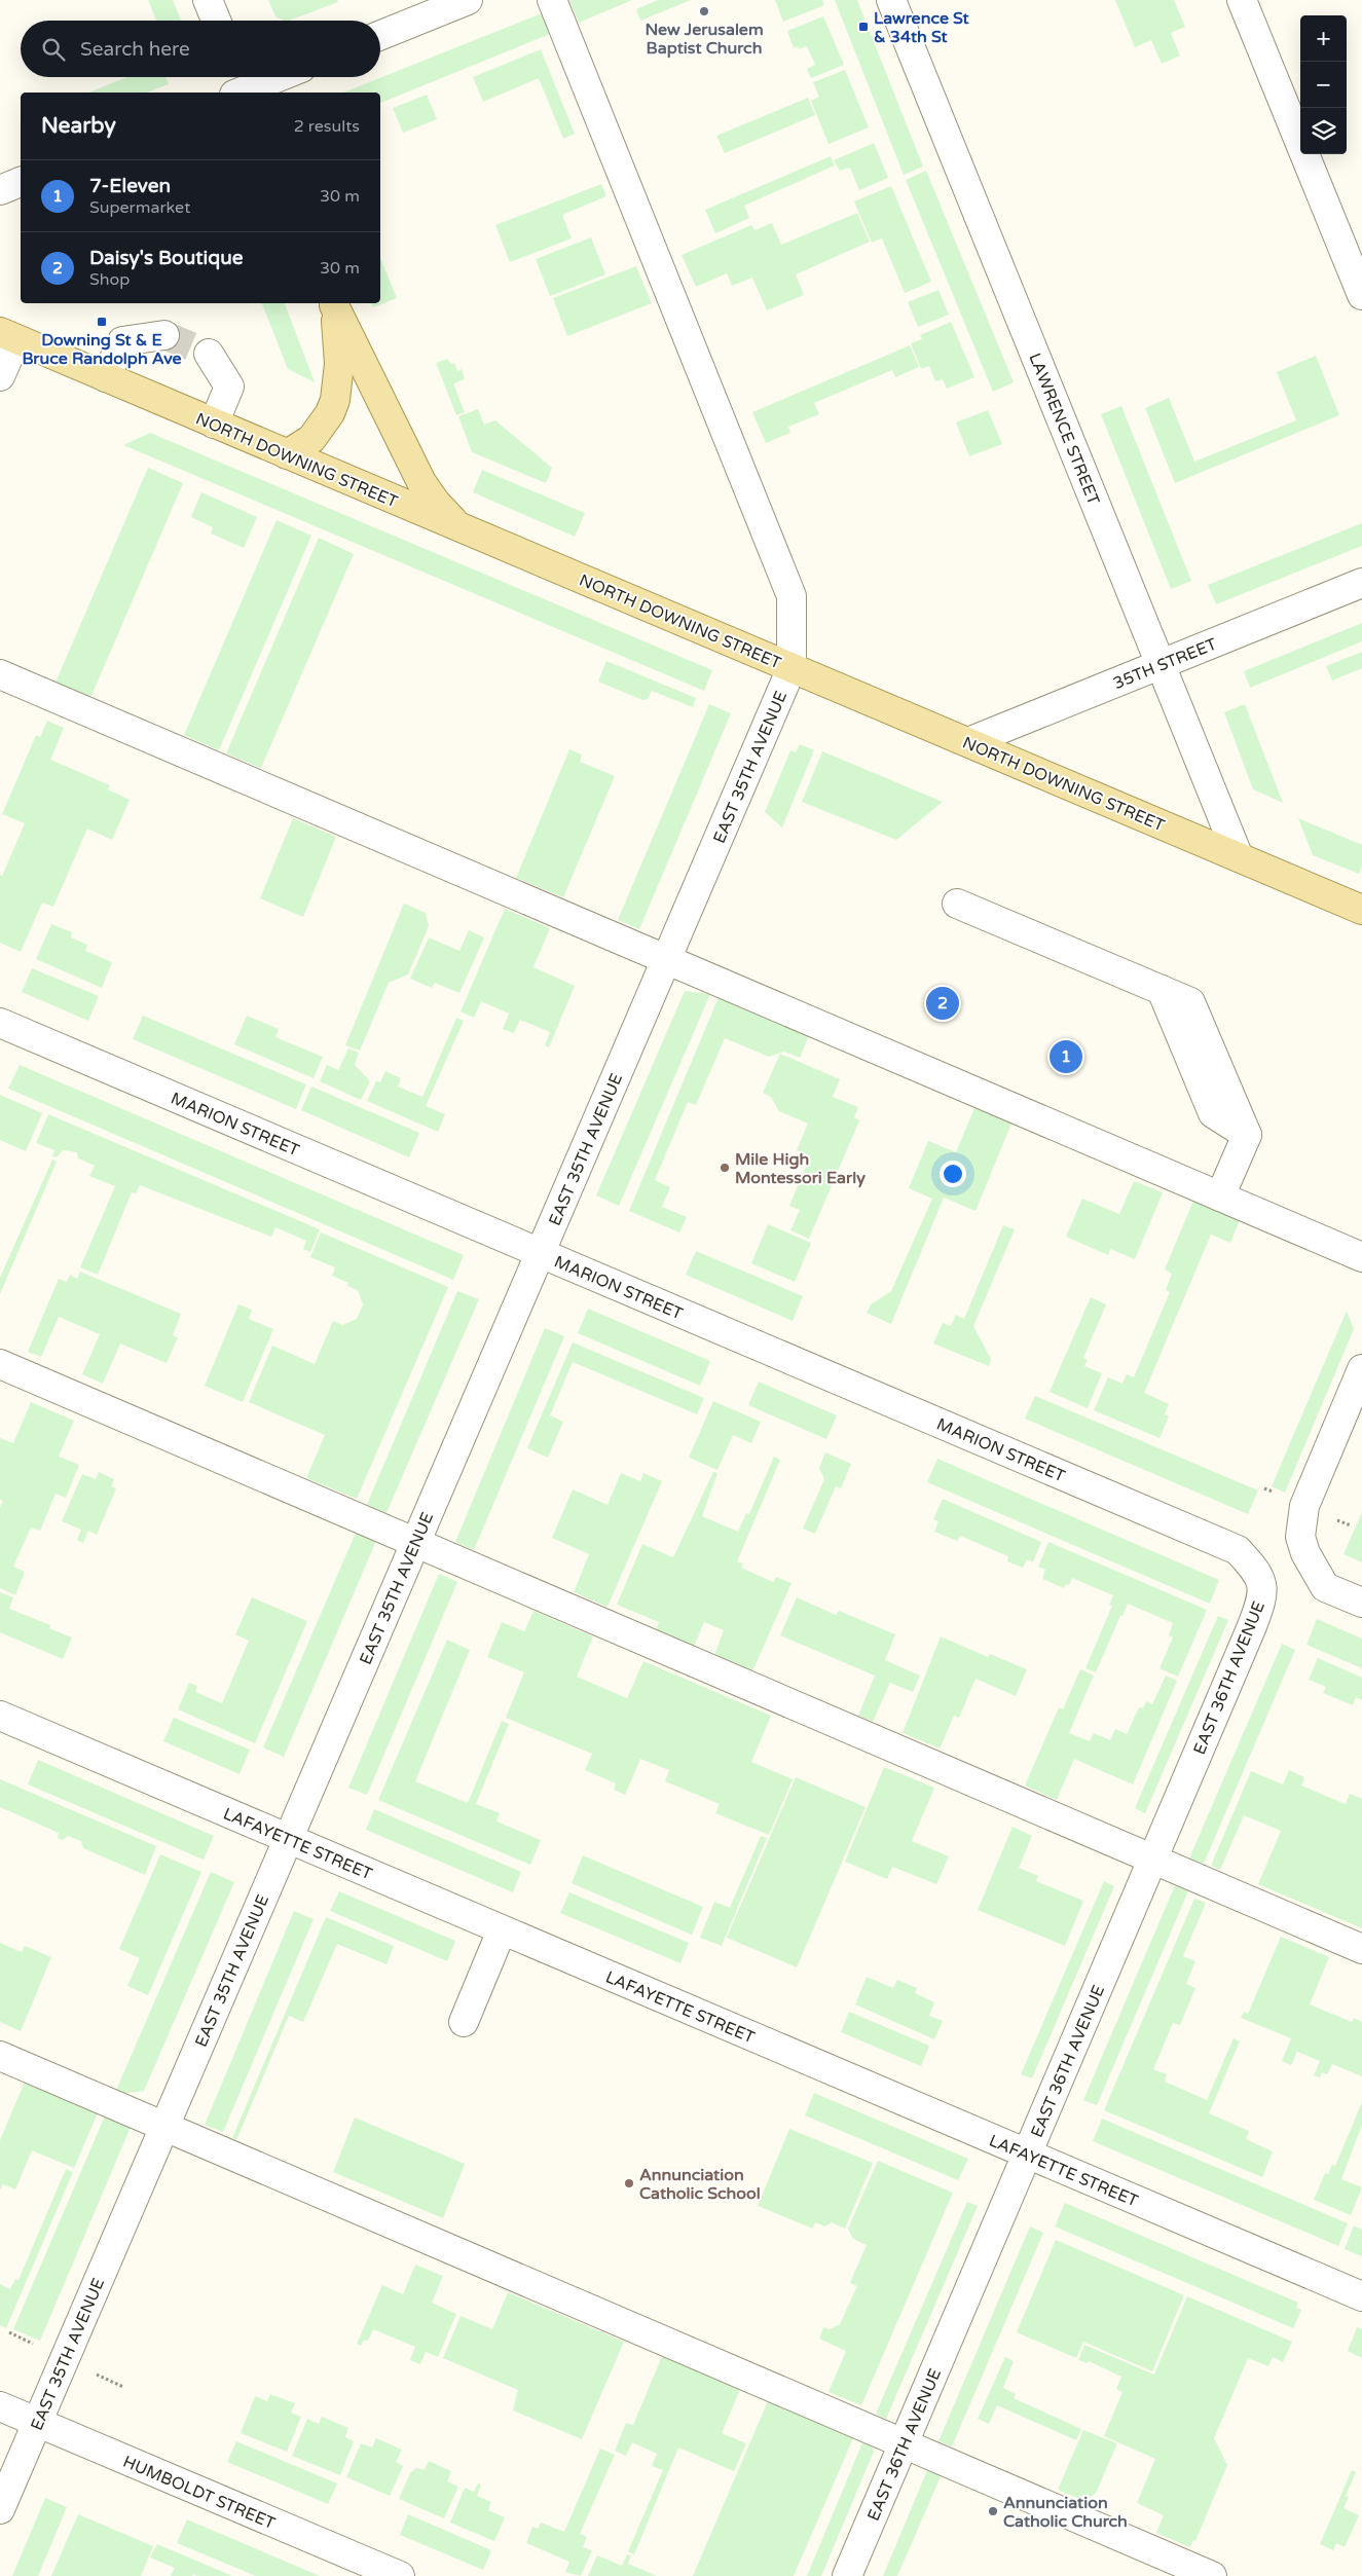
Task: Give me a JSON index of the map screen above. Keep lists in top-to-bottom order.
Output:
{
  "streets": {
    "main road": ["NORTH DOWNING STREET"],
    "street": [
      "LAWRENCE STREET",
      "35TH STREET",
      "EAST 35TH AVENUE",
      "MARION STREET",
      "EAST 36TH AVENUE",
      "LAFAYETTE STREET",
      "HUMBOLDT STREET"
    ]
  },
  "crossings": [
    ["LAWRENCE STREET", "NORTH DOWNING STREET"],
    ["LAWRENCE STREET", "35TH STREET"],
    ["NORTH DOWNING STREET", "35TH STREET"],
    ["NORTH DOWNING STREET", "EAST 35TH AVENUE"],
    ["EAST 35TH AVENUE", "MARION STREET"],
    ["EAST 35TH AVENUE", "LAFAYETTE STREET"],
    ["EAST 35TH AVENUE", "HUMBOLDT STREET"],
    ["MARION STREET", "EAST 36TH AVENUE"],
    ["EAST 36TH AVENUE", "LAFAYETTE STREET"]
  ],
  "places": {
    "other": [
      "New Jerusalem Baptist Church",
      "Mile High Montessori Early",
      "Annunciation Catholic School",
      "Annunciation Catholic Church"
    ],
    "transit": ["Lawrence St & 34th St", "Downing St & E Bruce Randolph Ave"]
  },
  "page": {
    "map_buttons": ["+", "−"],
    "search": "Search here",
    "heading": ["Nearby", "2 results"],
    "list": [
      {
        "mark": "1",
        "name": "7-Eleven",
        "note": "Supermarket",
        "value": "30 m"
      },
      {
        "mark": "2",
        "name": "Daisy's Boutique",
        "note": "Shop",
        "value": "30 m"
      }
    ],
    "pins": ["2", "1"]
  }
}
